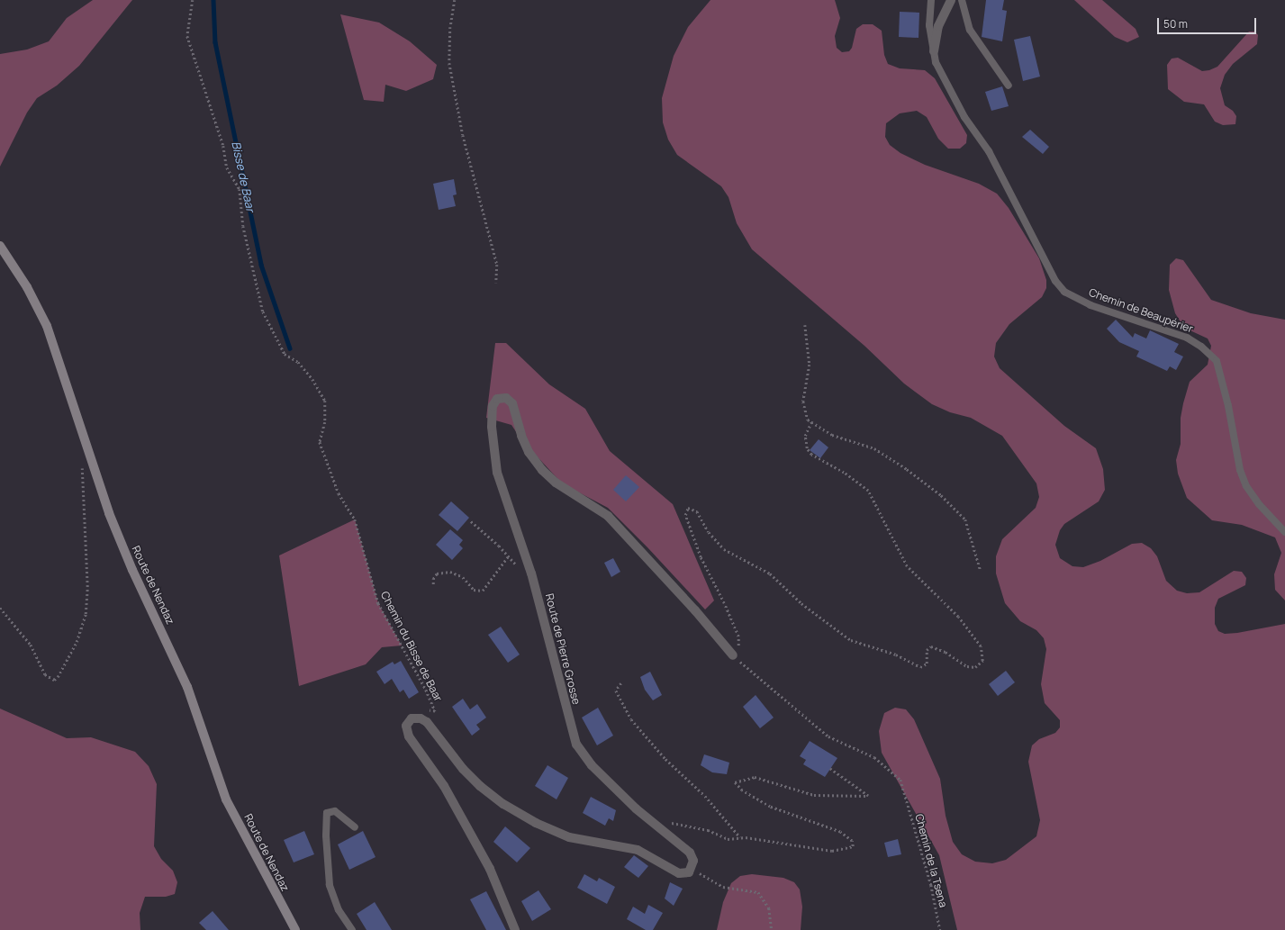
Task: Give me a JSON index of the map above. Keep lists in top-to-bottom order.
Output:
{
  "streets": {
    "main road": ["Route de Nendaz"],
    "street": ["Chemin de Beaupérier", "Route de Pierre Grosse"],
    "path": ["Chemin du Bisse de Baar", "Chemin de la Tsena"]
  },
  "crossings": [
    ["Route de Pierre Grosse", "Chemin de la Tsena"]
  ],
  "water": ["Bisse de Baar"],
  "scale_bar": "50 m"
}
